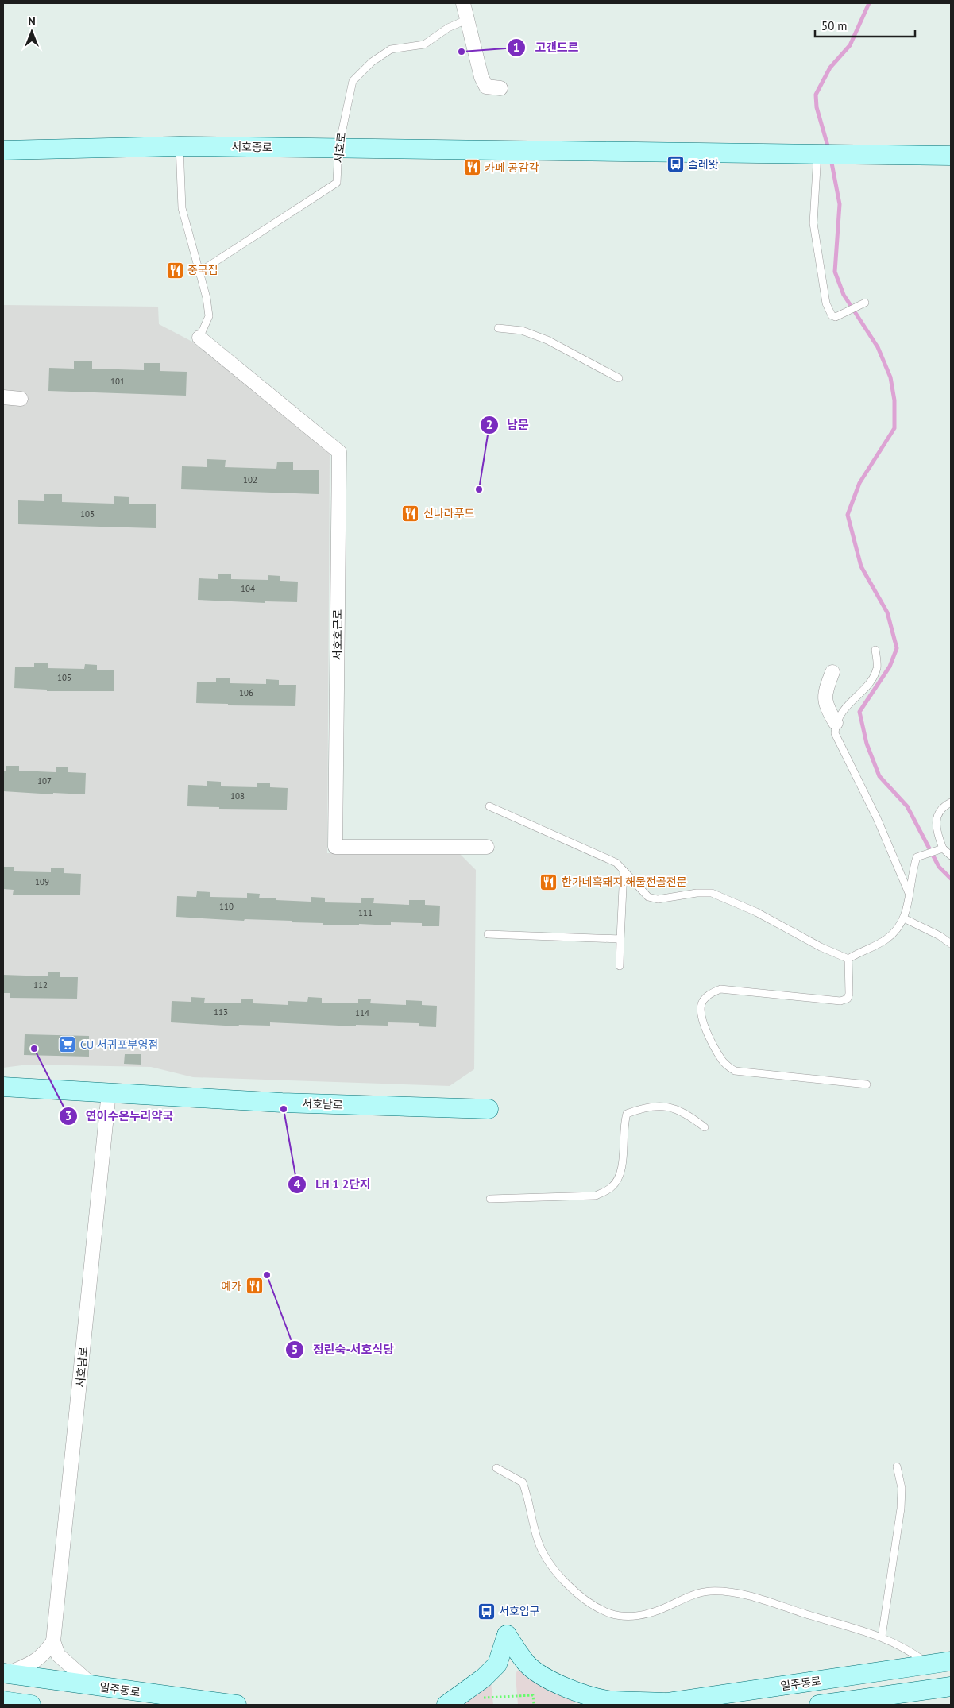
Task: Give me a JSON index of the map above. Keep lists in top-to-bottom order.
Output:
{
  "streets": {
    "main road": ["서호중로", "서호남로", "일주동로"],
    "street": ["서호호근로"],
    "lane": ["서호로"]
  },
  "crossings": [
    ["서호중로", "서호로"]
  ],
  "places": {
    "other": [
      "고갠드르",
      "남문",
      "연이수온누리약국",
      "LH 1 2단지",
      "정린숙-서호식당"
    ],
    "bus stop": ["졸레왓", "서호입구"],
    "restaurant": [
      "카페 공감각",
      "중국집",
      "신나라푸드",
      "한가네흑돼지.해물전골전문",
      "예가"
    ],
    "supermarket": ["CU 서귀포부영점"]
  },
  "house_numbers": [
    "101",
    "102",
    "103",
    "104",
    "105",
    "106",
    "107",
    "108",
    "109",
    "110",
    "111",
    "112",
    "113",
    "114"
  ],
  "scale_bar": "50 m",
  "north": "top"
}
